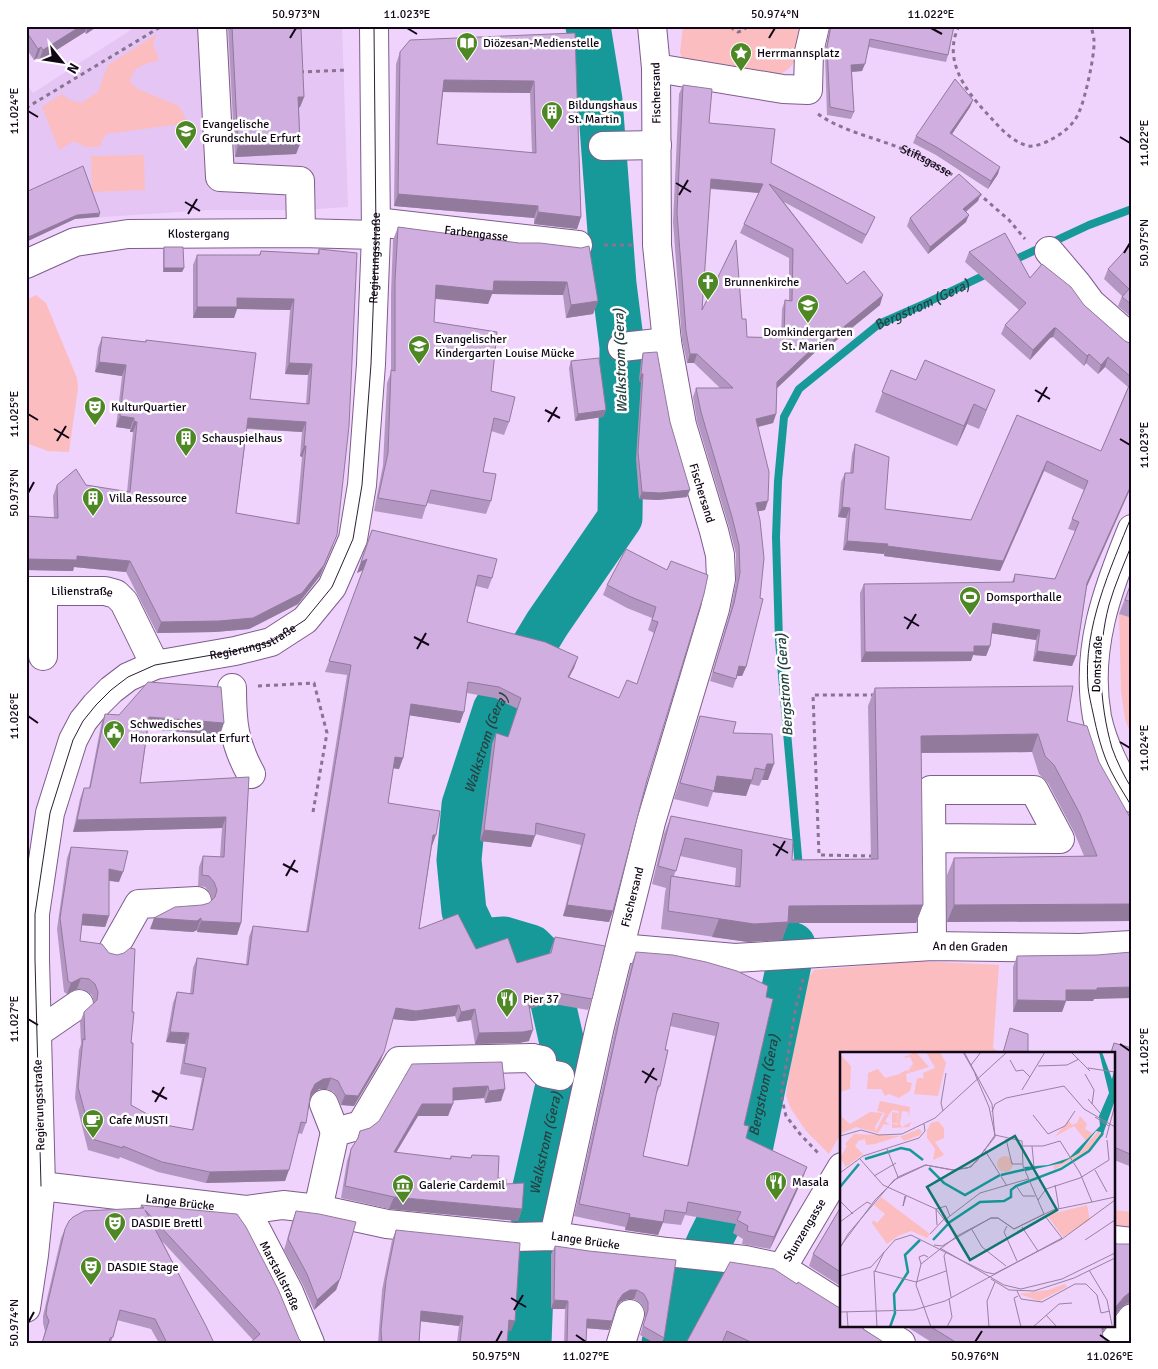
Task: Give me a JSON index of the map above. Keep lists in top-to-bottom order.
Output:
{
  "streets": {
    "street": [
      "Fischersand",
      "Farbengasse",
      "Klostergang",
      "Regierungsstraße",
      "Lilienstraße",
      "Domstraße",
      "An den Graden",
      "Lange Brücke",
      "Stunzengasse",
      "Marstallstraße"
    ],
    "path": ["Stiftsgasse"]
  },
  "crossings": [
    ["Fischersand", "Lange Brücke"],
    ["Farbengasse", "Klostergang"],
    ["Farbengasse", "Regierungsstraße"],
    ["Klostergang", "Regierungsstraße"],
    ["Regierungsstraße", "Lilienstraße"],
    ["Regierungsstraße", "Lange Brücke"],
    ["Lange Brücke", "Stunzengasse"],
    ["Lange Brücke", "Marstallstraße"]
  ],
  "water": ["Bergstrom (Gera)", "Walkstrom (Gera)"],
  "places": {
    "library": ["Diözesan-Medienstelle"],
    "place": ["Herrmannsplatz"],
    "building": ["Bildungshaus St. Martin", "Schauspielhaus", "Villa Ressource"],
    "school or university": ["Evangelische Grundschule Erfurt", "Domkindergarten St. Marien", "Evangelischer Kindergarten Louise Mücke"],
    "church": ["Brunnenkirche"],
    "theatre": ["KulturQuartier", "DASDIE Brettl", "DASDIE Stage"],
    "sports": ["Domsporthalle"],
    "public building": ["Schwedisches Honorarkonsulat Erfurt"],
    "restaurant": ["Pier 37", "Masala"],
    "cafe": ["Cafe MUSTI"],
    "museum": ["Galerie Cardemil"]
  },
  "north": "bottom right",
  "coordinates": [
    "50.973°N",
    "11.023°E",
    "50.974°N",
    "11.022°E",
    "11.024°E",
    "50.975°N",
    "11.025°E",
    "11.026°E",
    "11.027°E",
    "50.976°N"
  ]
}
